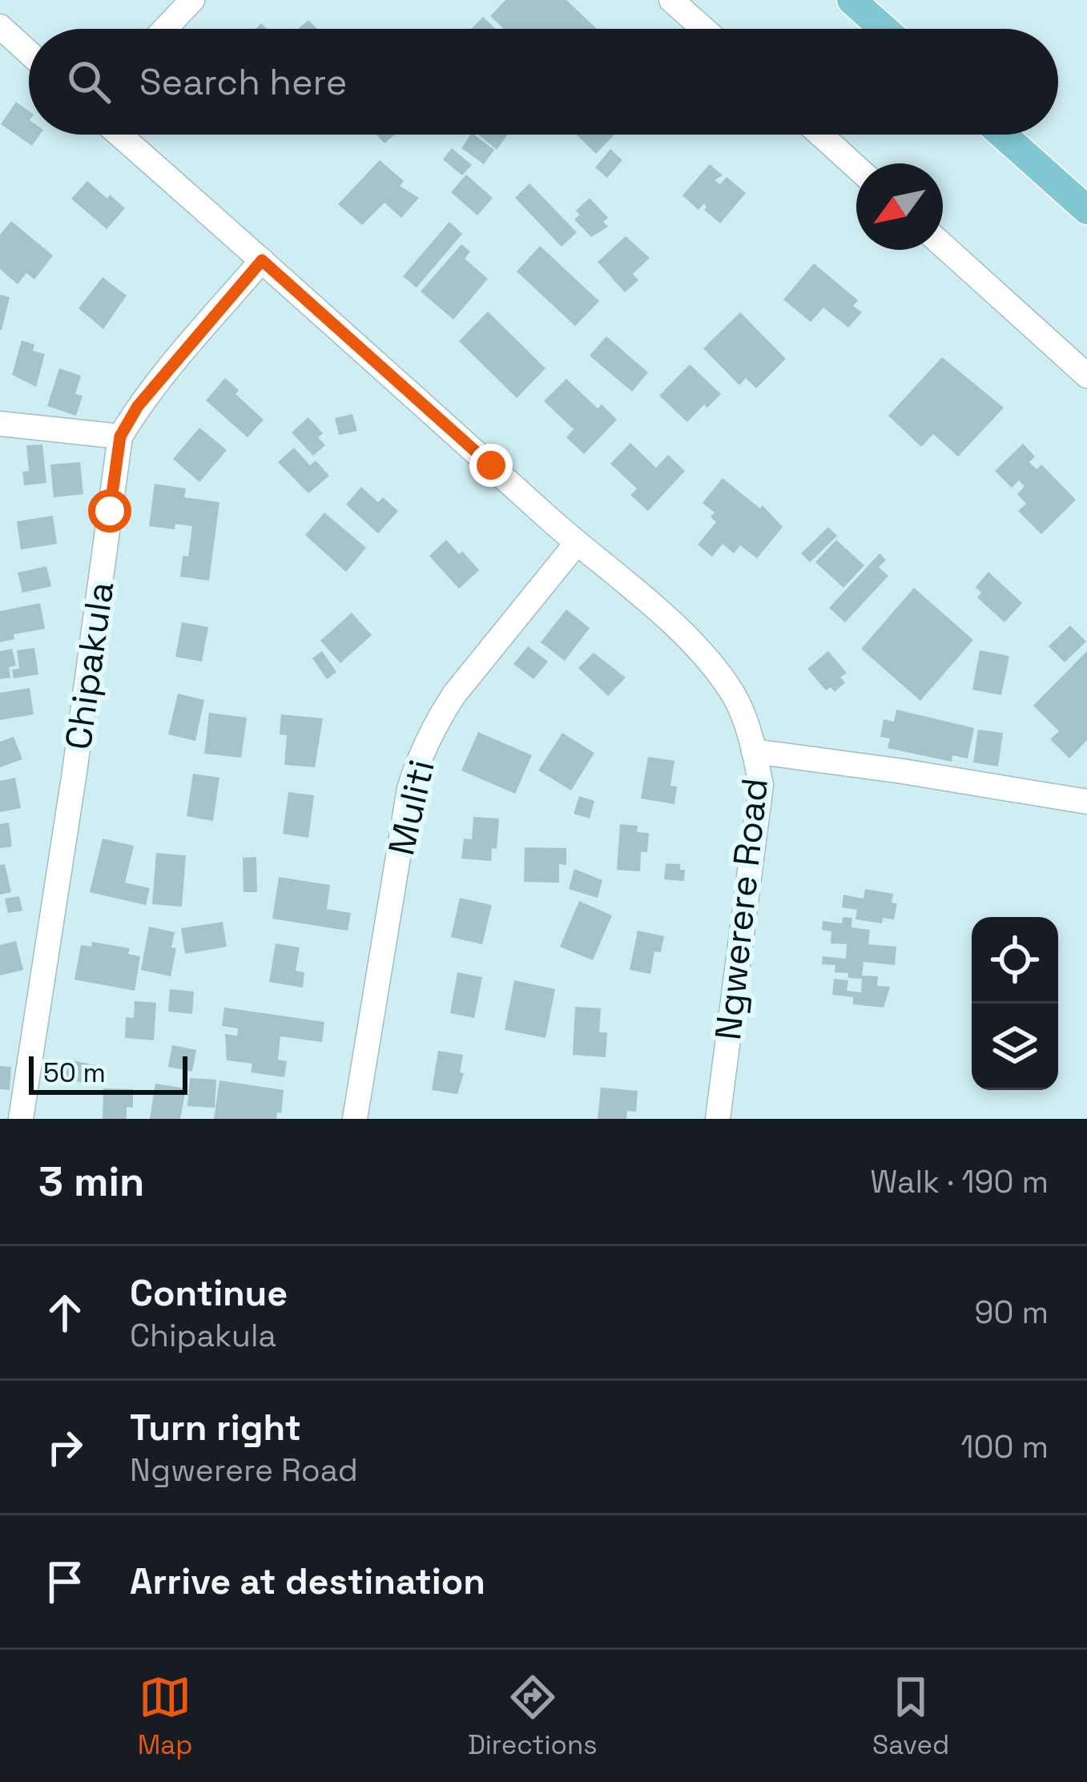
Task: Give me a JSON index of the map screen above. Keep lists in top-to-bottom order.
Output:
{
  "streets": {
    "street": ["Chipakula", "Muliti", "Ngwerere Road"]
  },
  "crossings": [
    ["Chipakula", "Ngwerere Road"],
    ["Muliti", "Ngwerere Road"]
  ],
  "scale_bar": "50 m",
  "north": "bottom left",
  "page": {
    "search": "Search here",
    "scale": "50 m",
    "heading": ["3 min", "Walk · 190 m"],
    "list": [
      ["Continue", "Chipakula", "90 m"],
      ["Turn right", "Ngwerere Road", "100 m"],
      "Arrive at destination"
    ],
    "nav": ["Map", "Directions", "Saved"]
  }
}
